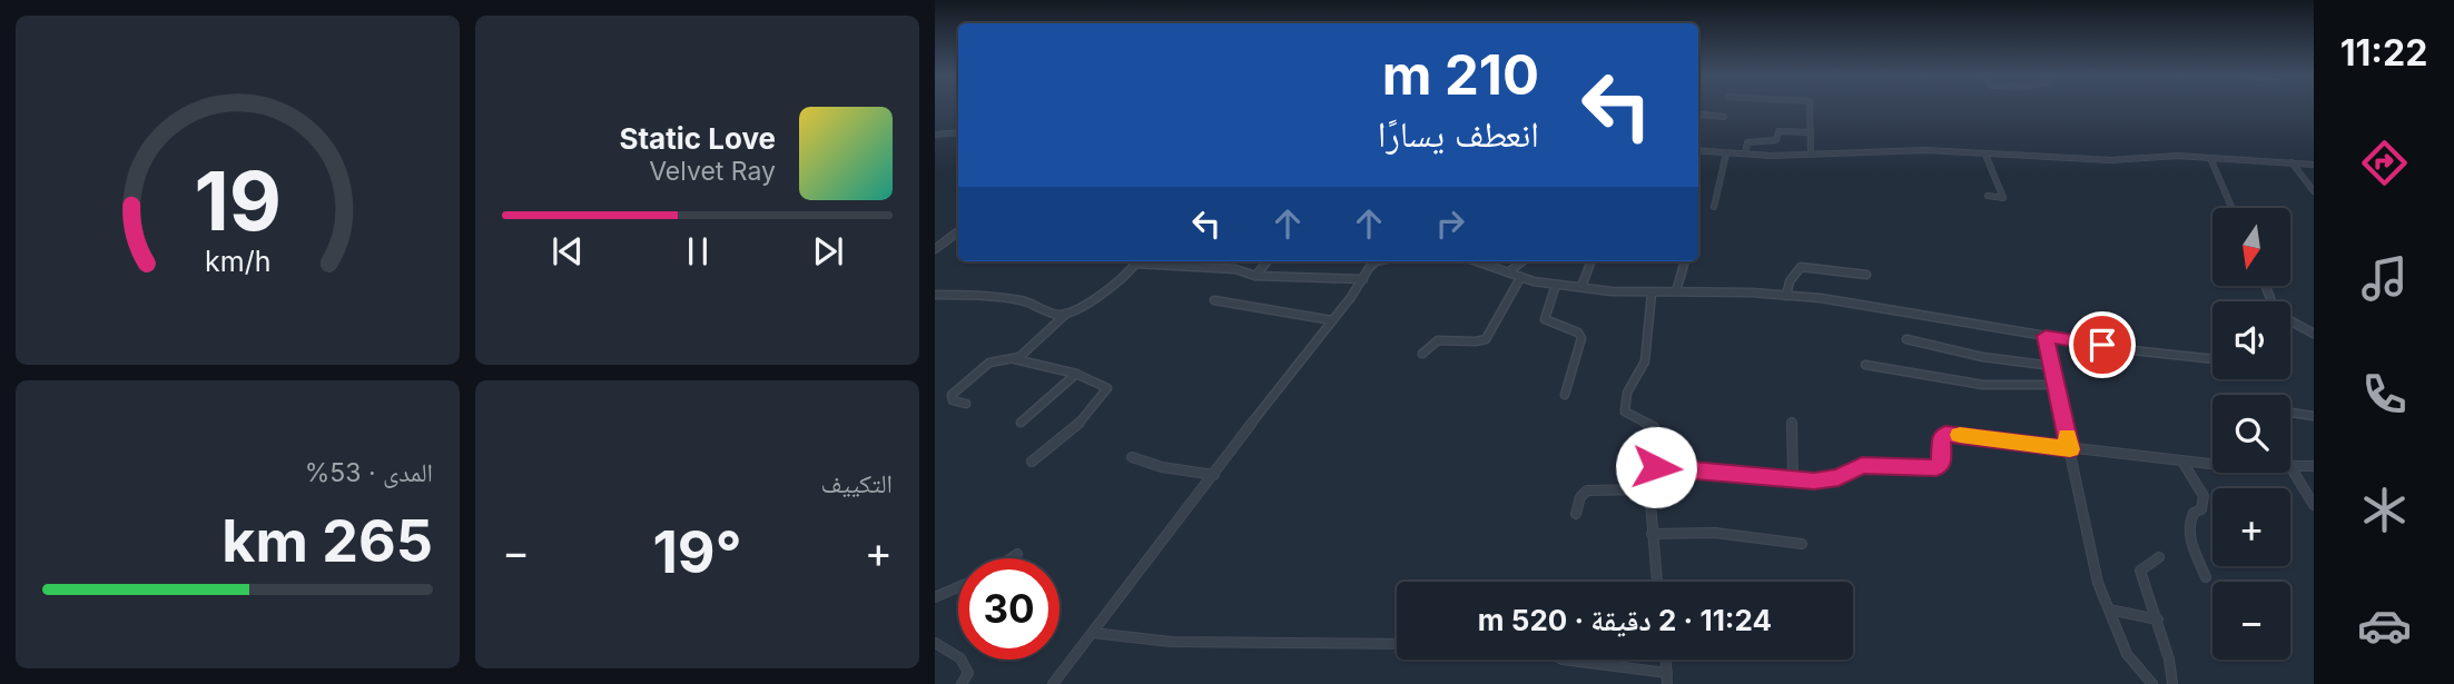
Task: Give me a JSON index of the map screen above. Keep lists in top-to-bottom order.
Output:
{
  "north": "bottom",
  "page": {
    "tabs": "11:22",
    "turn": ["210 m", "انعطف يسارًا"],
    "song": ["Static Love", "Velvet Ray"],
    "map_buttons": ["+", "−"],
    "tile": [
      "التكييف",
      ["المدى · 53%", "265 km"]
    ],
    "heat": ["−", "19°", "+"],
    "limit": "30",
    "trip": "11:24 · 2 دقيقة · 520 m",
    "gauge": ["19", "km/h"]
  }
}
